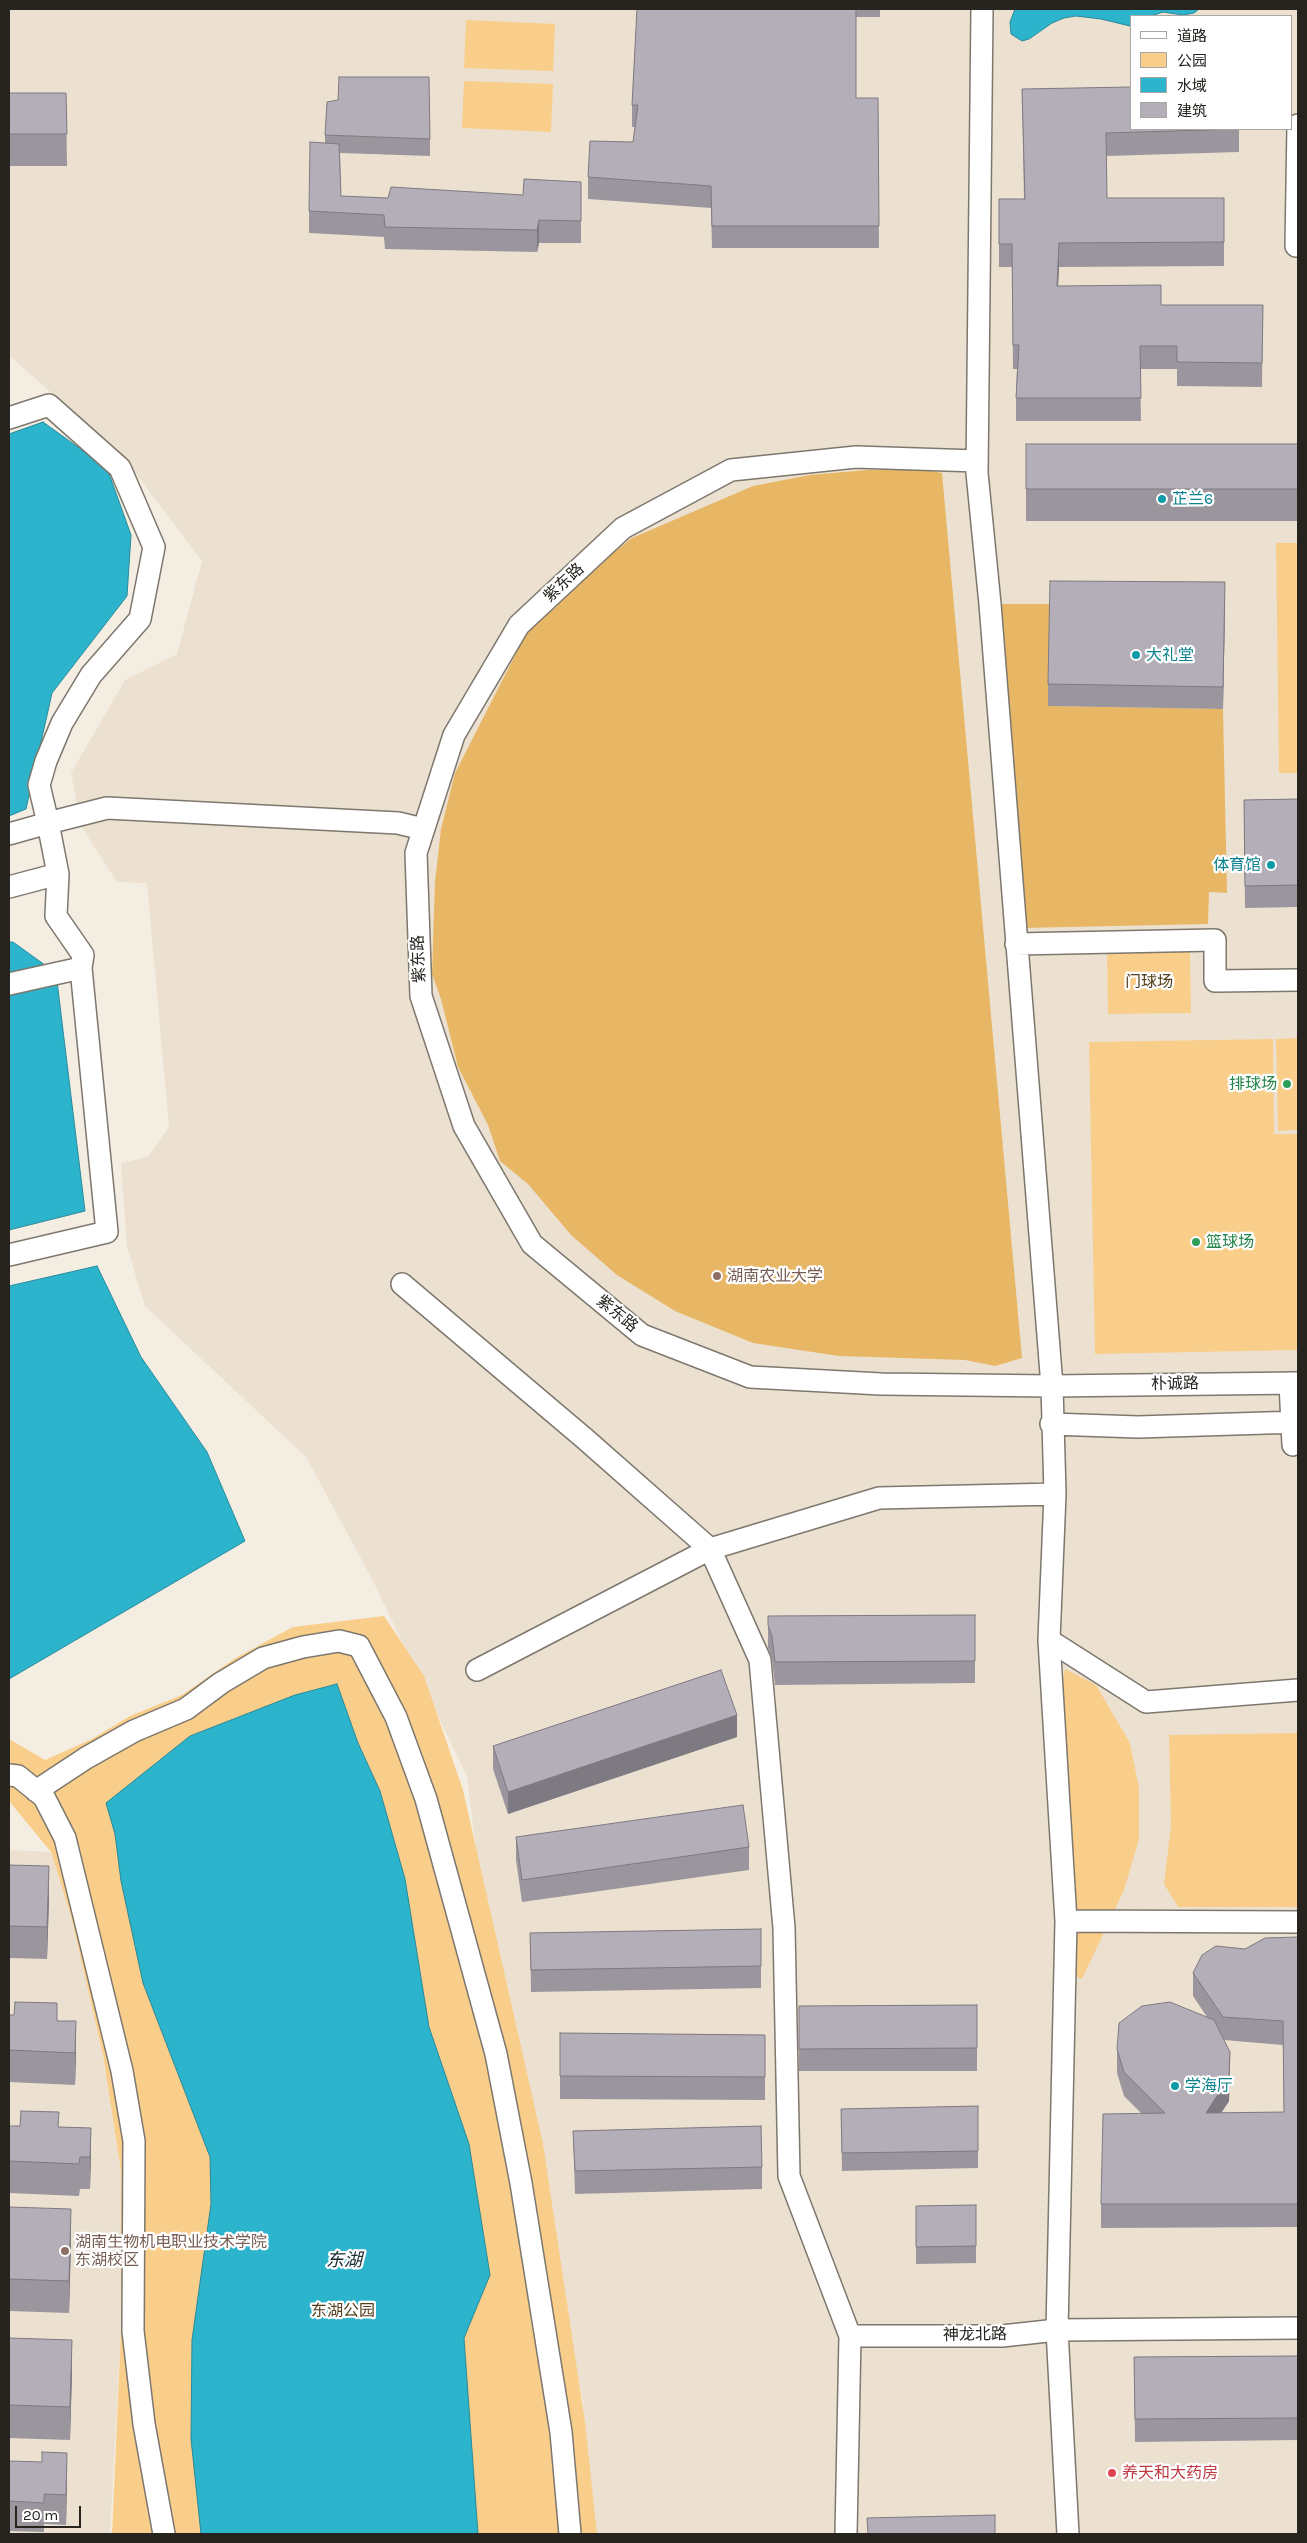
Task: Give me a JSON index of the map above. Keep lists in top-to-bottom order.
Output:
{
  "streets": {
    "street": ["紫东路", "朴诚路", "神龙北路"]
  },
  "crossings": [
    ["紫东路", "朴诚路"]
  ],
  "water": ["东湖"],
  "parks": ["门球场", "东湖公园"],
  "places": [
    "芷兰6",
    "大礼堂",
    "体育馆",
    "排球场",
    "篮球场",
    "湖南农业大学",
    "学海厅",
    "湖南生物机电职业技术学院 东湖校区",
    "养天和大药房"
  ],
  "legend": [
    "道路",
    "公园",
    "水域",
    "建筑"
  ],
  "scale_bar": "20 m"
}
